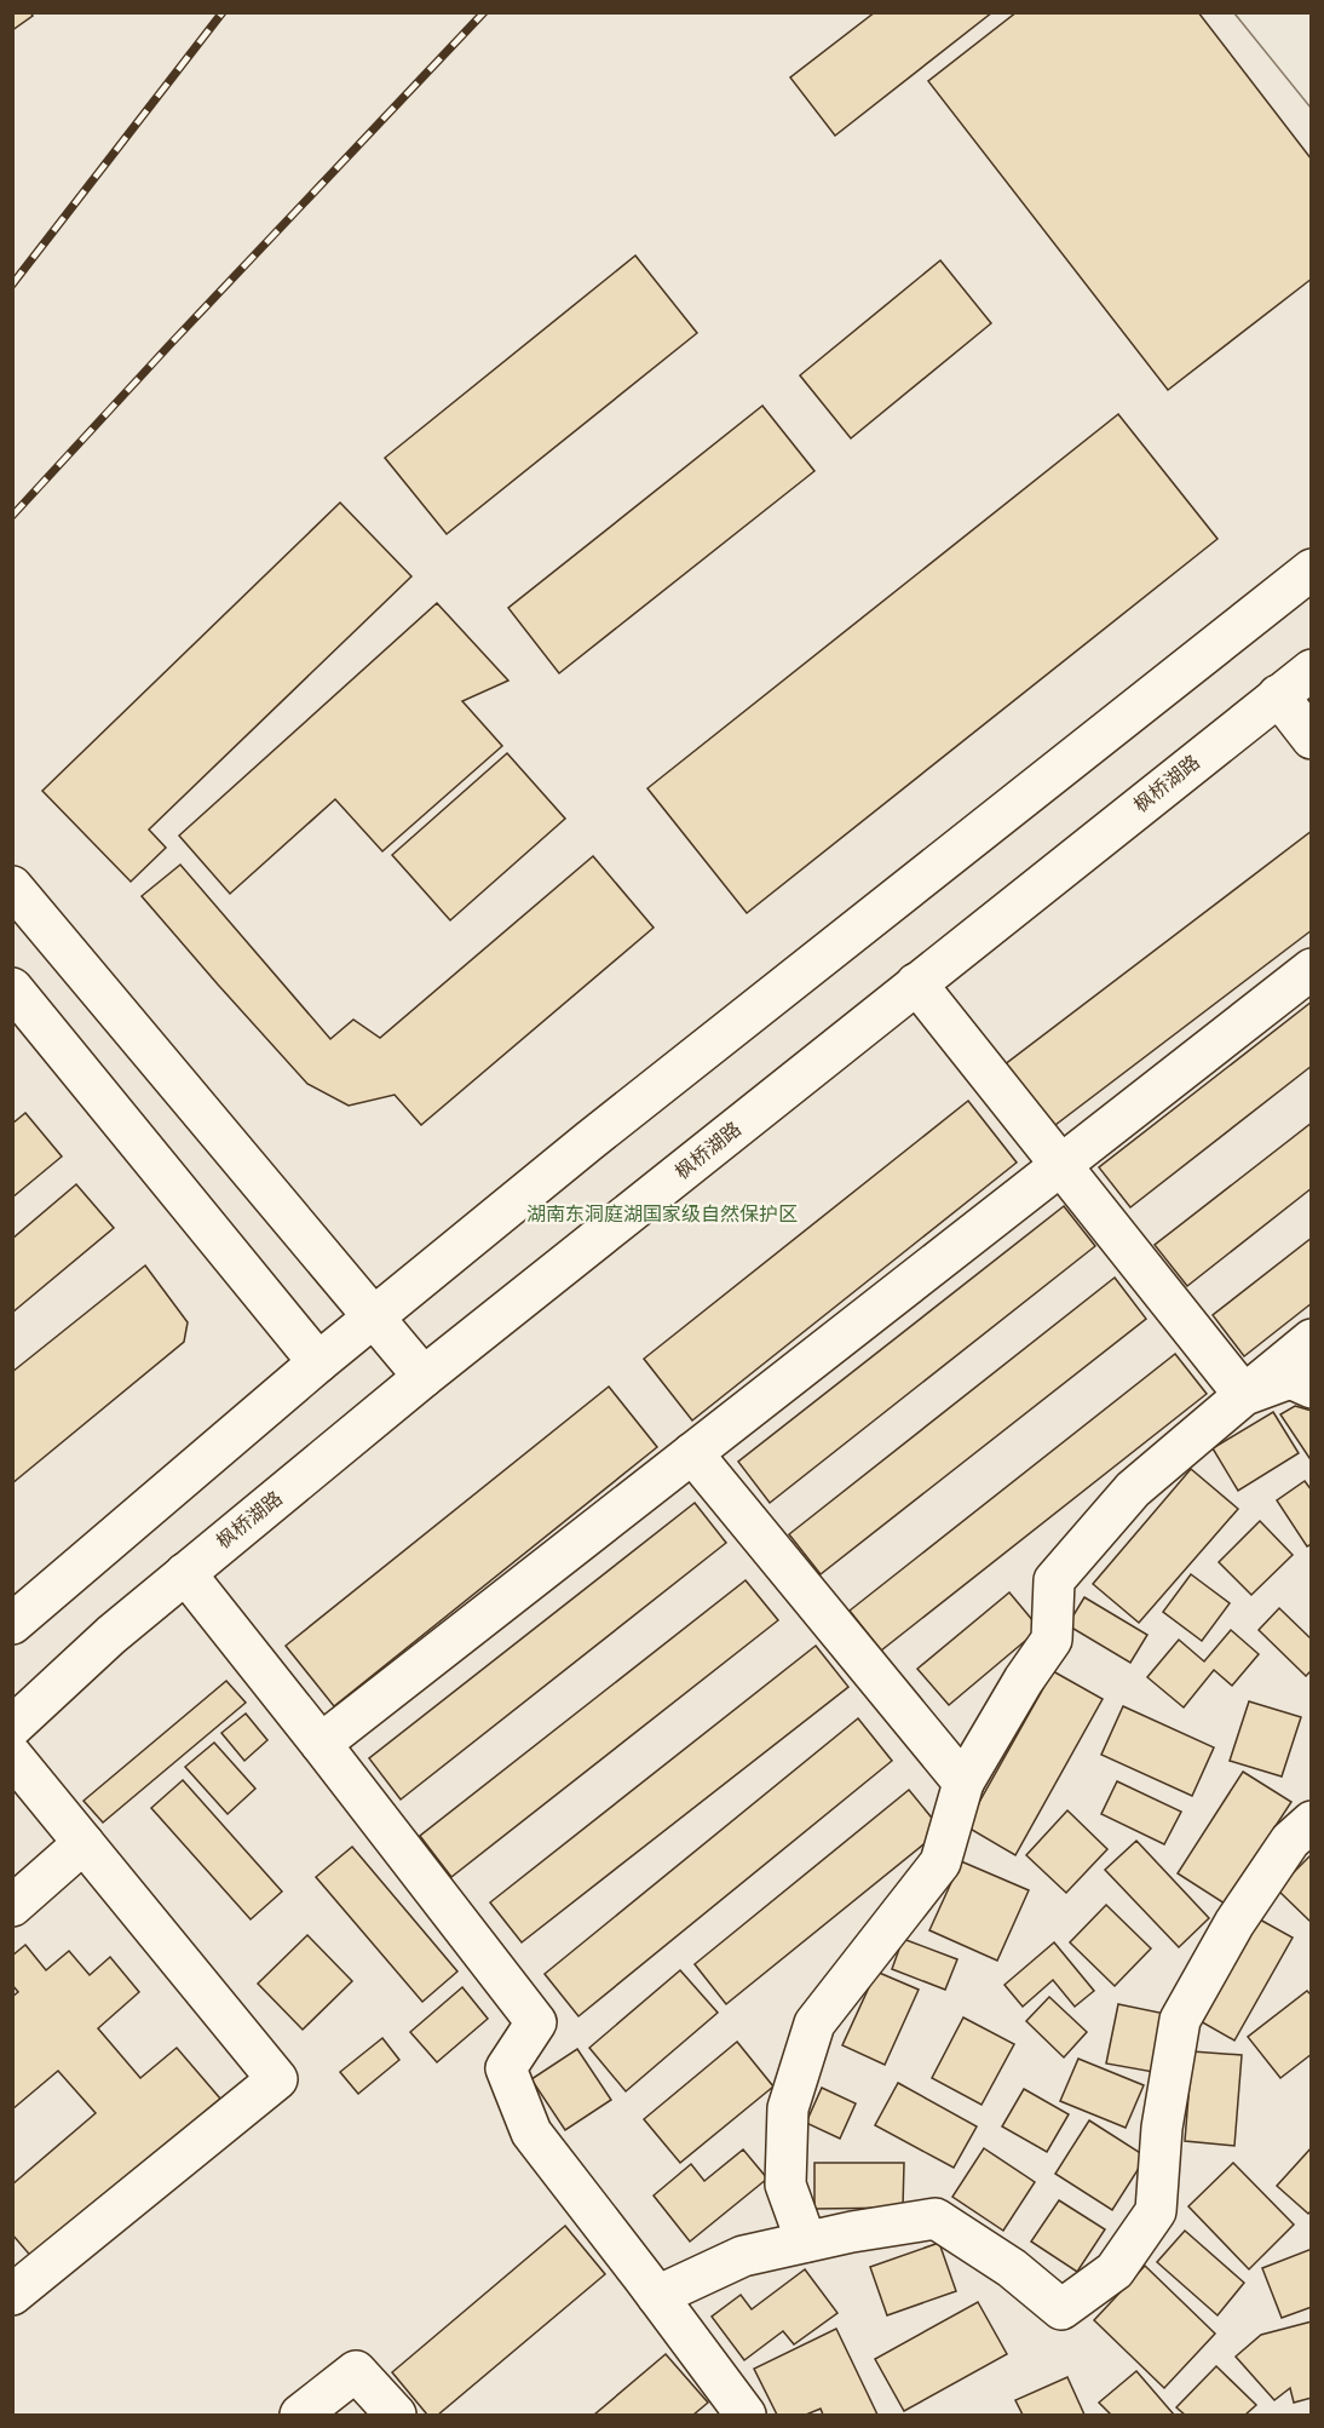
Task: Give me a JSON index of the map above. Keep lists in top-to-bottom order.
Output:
{
  "streets": {
    "street": ["枫桥湖路"]
  },
  "parks": ["湖南东洞庭湖国家级自然保护区"]
}
